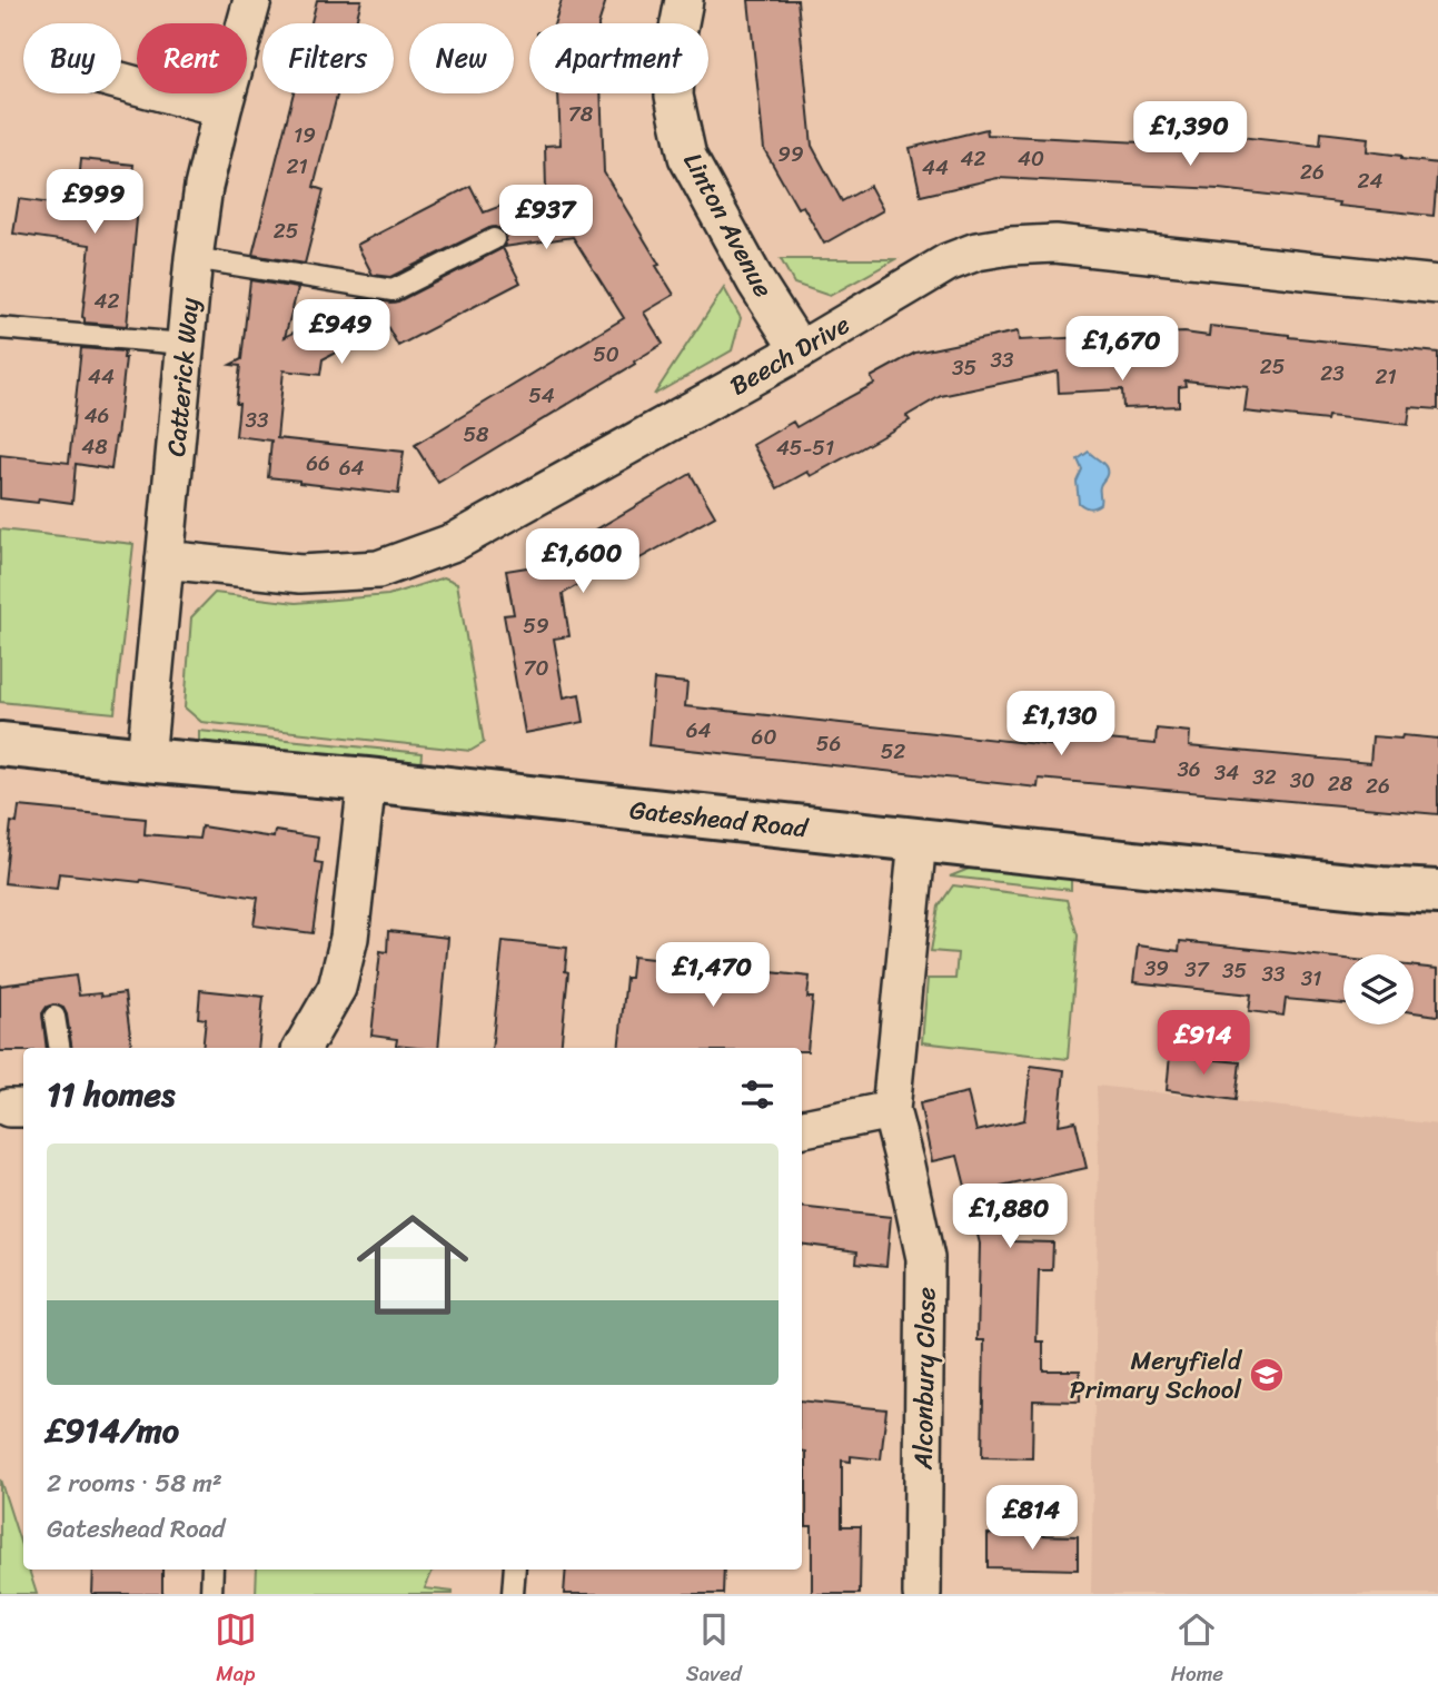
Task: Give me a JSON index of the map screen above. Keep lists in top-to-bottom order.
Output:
{
  "streets": {
    "street": [
      "Linton Avenue",
      "Beech Drive",
      "Catterick Way",
      "Gateshead Road",
      "Alconbury Close"
    ]
  },
  "crossings": [
    ["Linton Avenue", "Beech Drive"],
    ["Beech Drive", "Catterick Way"],
    ["Catterick Way", "Gateshead Road"],
    ["Gateshead Road", "Alconbury Close"]
  ],
  "places": {
    "school or university": ["Meryfield Primary School"]
  },
  "house_numbers": [
    "78",
    "19",
    "99",
    "42",
    "40",
    "21",
    "44",
    "26",
    "24",
    "25",
    "42",
    "50",
    "33",
    "25",
    "35",
    "23",
    "44",
    "21",
    "54",
    "46",
    "33",
    "58",
    "48",
    "45-51",
    "66",
    "64",
    "59",
    "70",
    "64",
    "60",
    "56",
    "52",
    "36",
    "34",
    "32",
    "30",
    "28",
    "26",
    "39",
    "37",
    "35",
    "33",
    "31"
  ],
  "page": {
    "chip": [
      "Buy",
      "Rent",
      "Filters",
      "New",
      "Apartment"
    ],
    "price": [
      "£1,390",
      "£999",
      "£937",
      "£949",
      "£1,670",
      "£1,600",
      "£1,130",
      "£1,470",
      "£914",
      "£1,880",
      "£814"
    ],
    "heading": "11 homes",
    "list": [
      {
        "name": "£914/mo",
        "note": "2 rooms · 58 m² · Gateshead Road"
      }
    ],
    "tabs": ["Map", "Saved", "Home"]
  }
}
